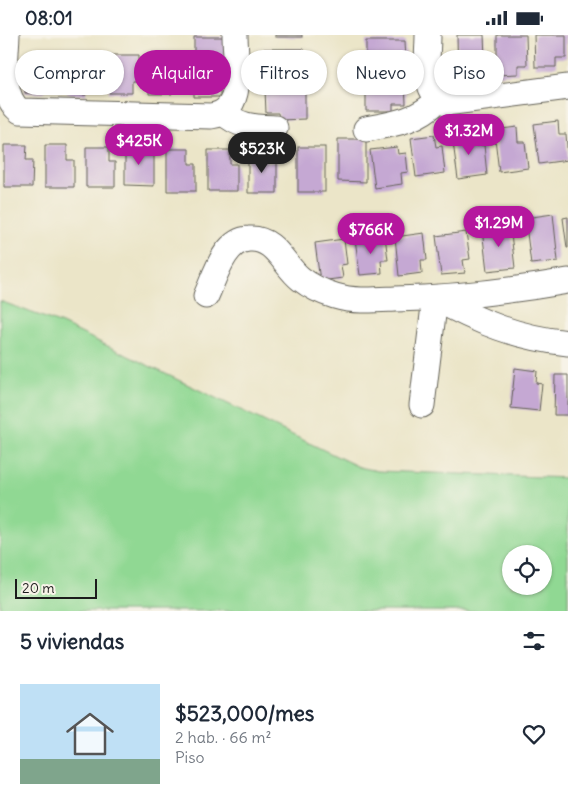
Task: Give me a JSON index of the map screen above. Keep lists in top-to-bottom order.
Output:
{
  "scale_bar": "20 m",
  "page": {
    "status": "08:01",
    "chip": [
      "Comprar",
      "Alquilar",
      "Filtros",
      "Nuevo",
      "Piso"
    ],
    "price": [
      "$1.32M",
      "$425K",
      "$523K",
      "$1.29M",
      "$766K"
    ],
    "scale": "20 m",
    "heading": "5 viviendas",
    "list": [
      {
        "name": "$523,000/mes",
        "note": "2 hab. · 66 m² · Piso"
      }
    ]
  }
}
